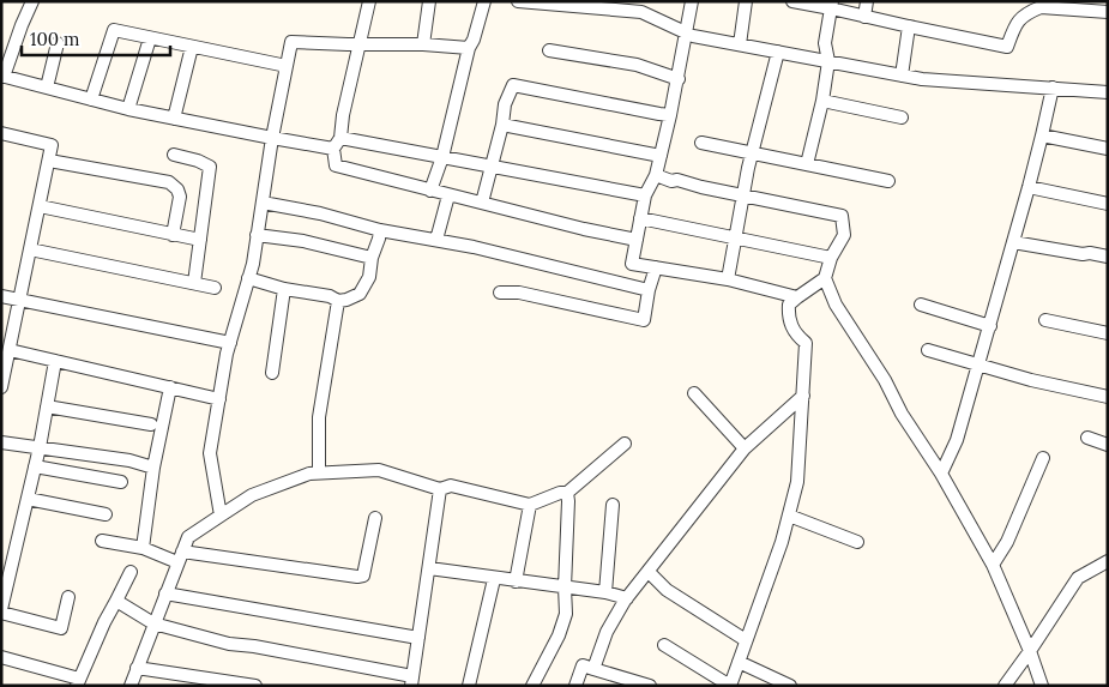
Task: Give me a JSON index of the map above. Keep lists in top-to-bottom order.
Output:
{
  "scale_bar": "100 m"
}
